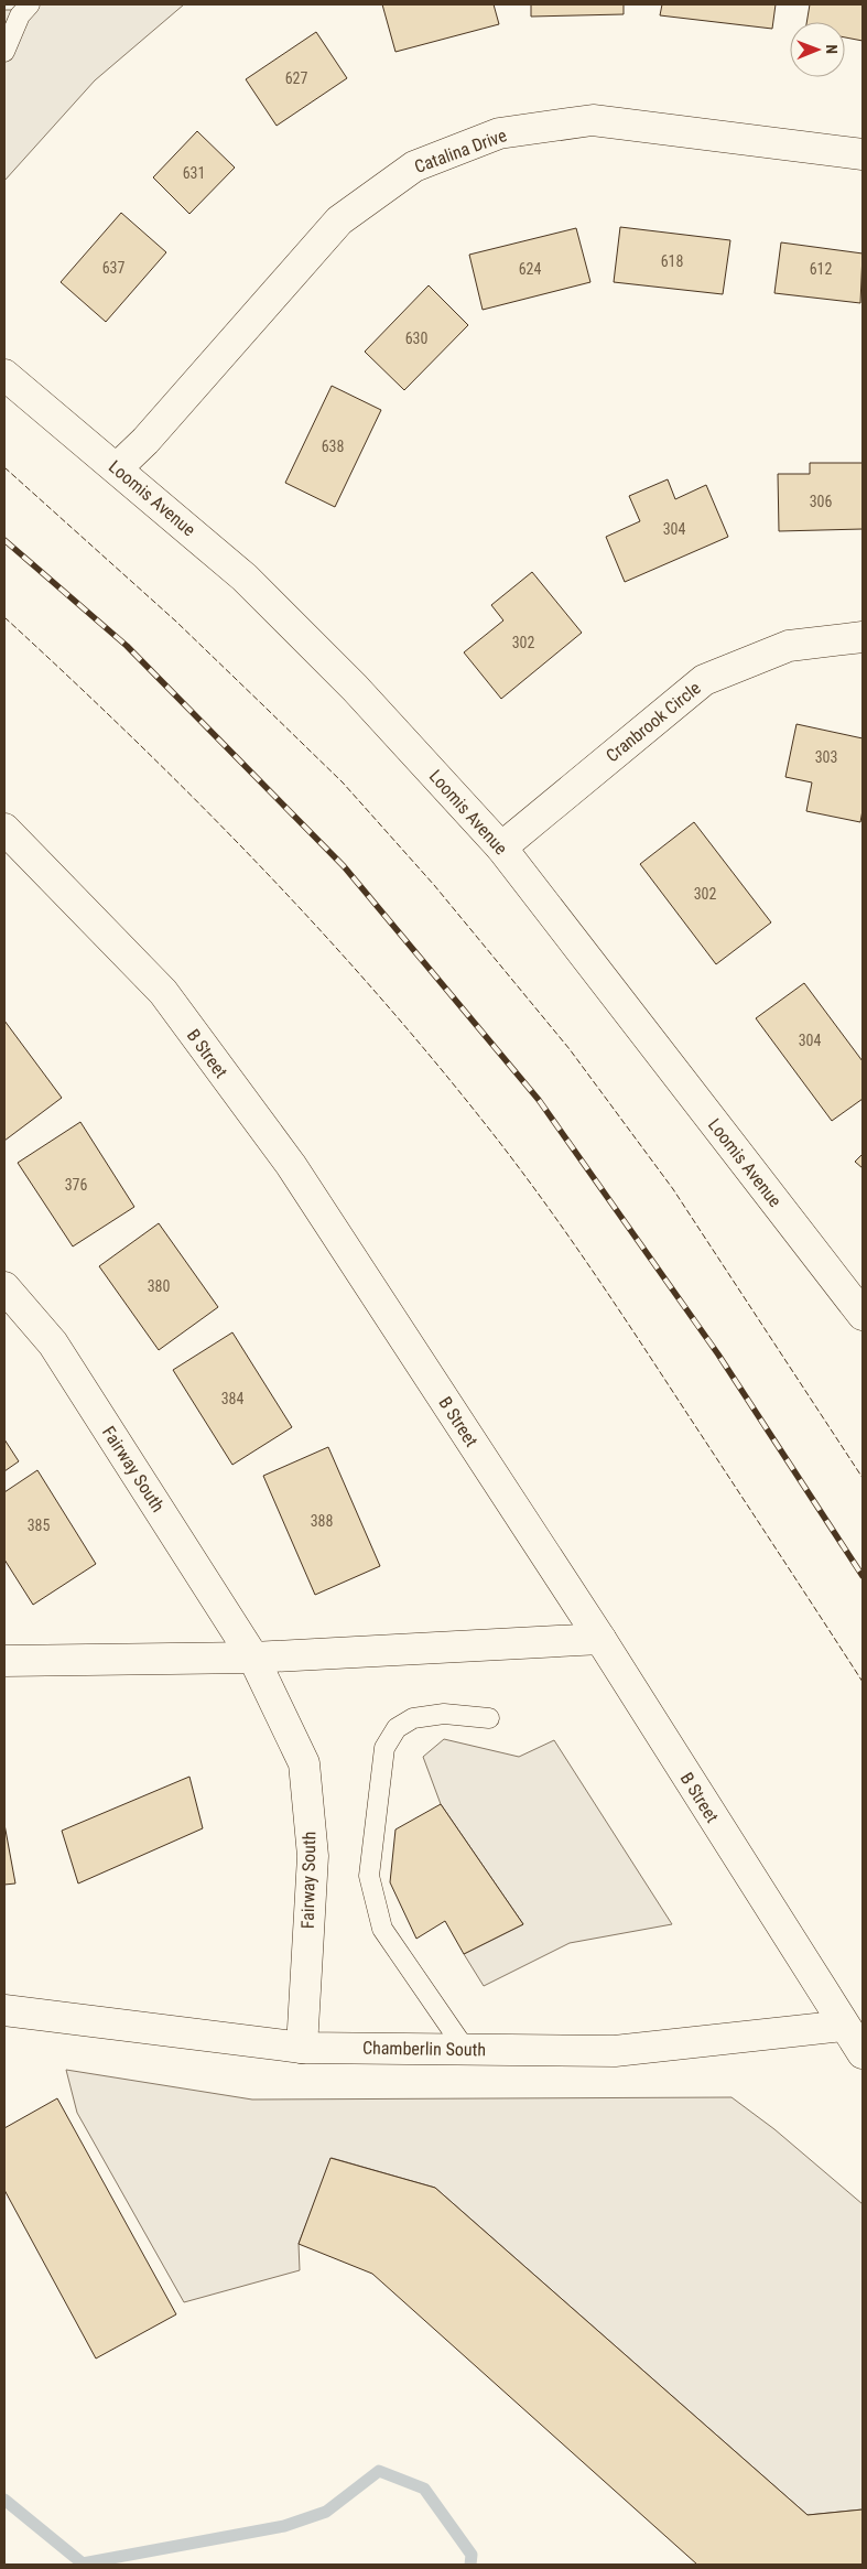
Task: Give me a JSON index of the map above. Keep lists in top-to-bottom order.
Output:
{
  "streets": {
    "street": [
      "Catalina Drive",
      "Loomis Avenue",
      "Cranbrook Circle",
      "B Street",
      "Fairway South",
      "Chamberlin South"
    ]
  },
  "crossings": [
    ["Catalina Drive", "Loomis Avenue"],
    ["Loomis Avenue", "Cranbrook Circle"],
    ["B Street", "Chamberlin South"],
    ["Fairway South", "Chamberlin South"]
  ],
  "house_numbers": [
    "627",
    "631",
    "618",
    "637",
    "624",
    "612",
    "630",
    "638",
    "306",
    "304",
    "302",
    "303",
    "302",
    "304",
    "376",
    "380",
    "384",
    "388",
    "385"
  ],
  "north": "right"
}
